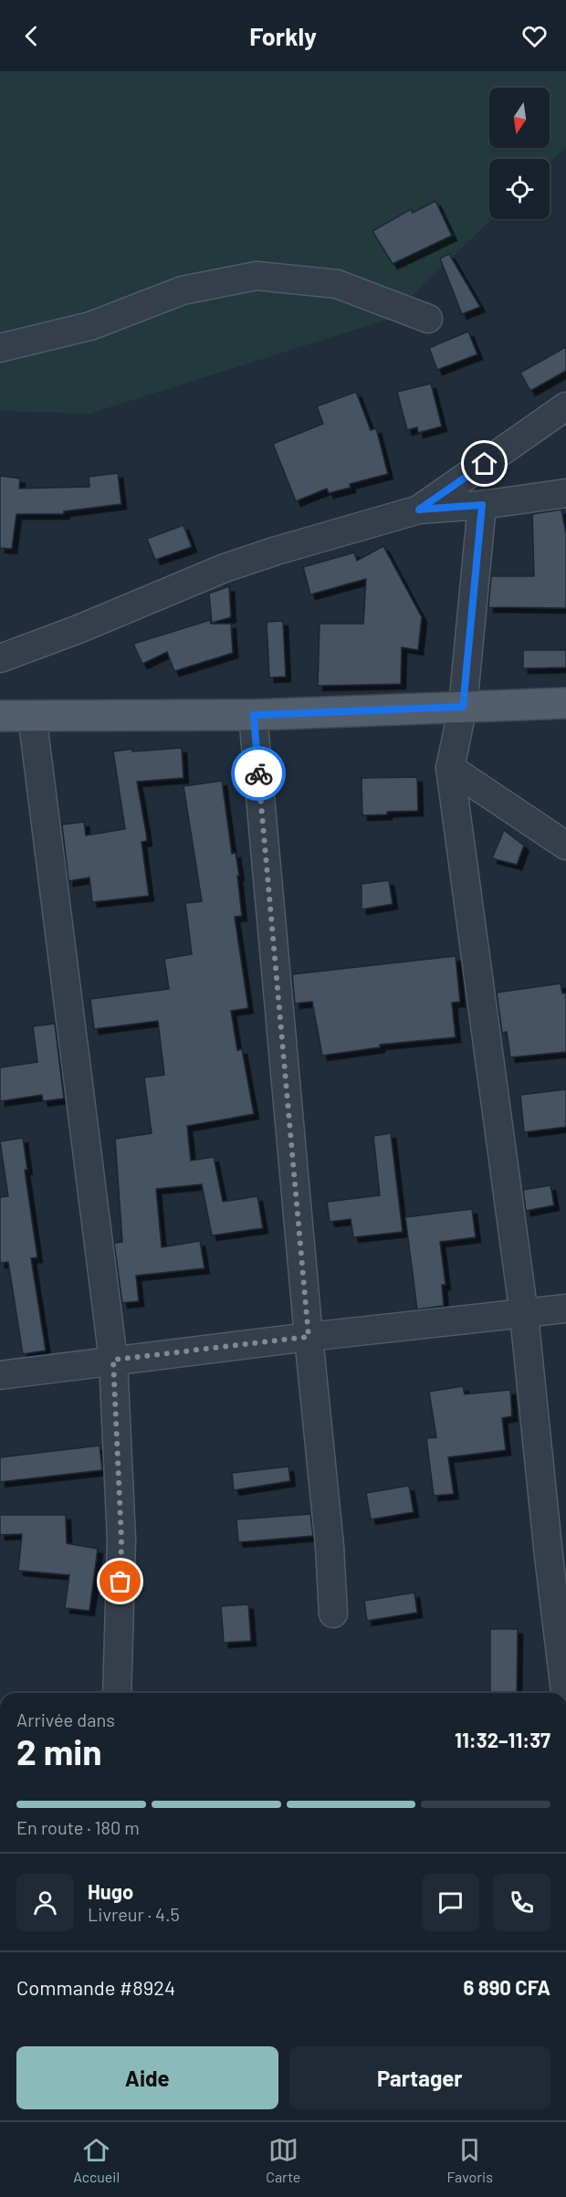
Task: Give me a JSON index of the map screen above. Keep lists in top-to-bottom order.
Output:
{
  "north": "bottom",
  "page": {
    "header": "Forkly",
    "heading": ["2 min", "Arrivée dans", "11:32–11:37"],
    "panel": [
      "Hugo",
      "Livreur · 4.5",
      "Commande #8924",
      "6 890 CFA"
    ],
    "bar": "En route · 180 m",
    "buttons": ["Aide", "Partager"],
    "tabs": ["Accueil", "Carte", "Favoris"]
  }
}
